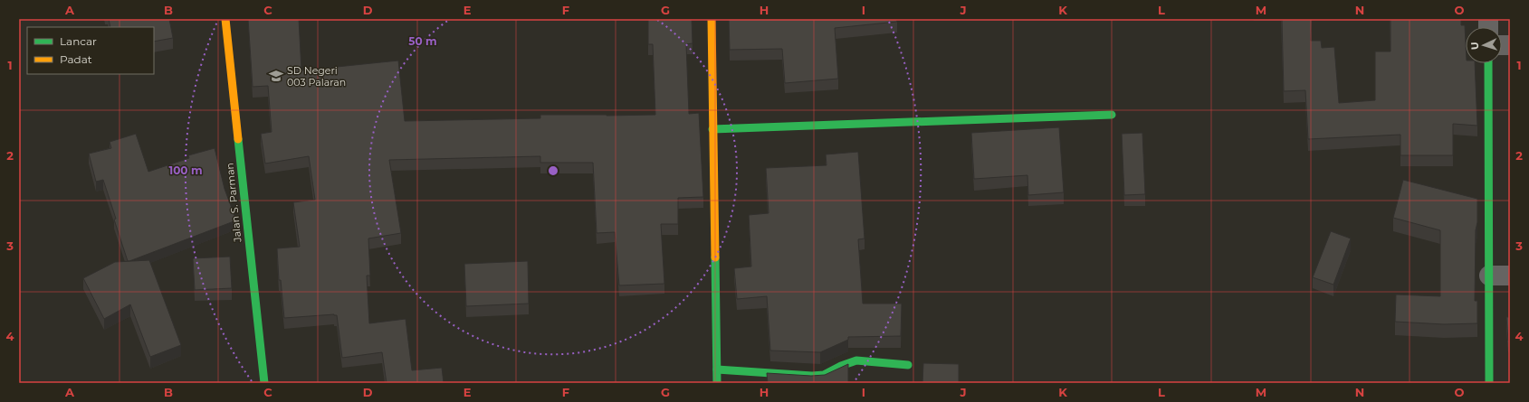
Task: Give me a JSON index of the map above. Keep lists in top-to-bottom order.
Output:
{
  "streets": {
    "street": ["Jalan S. Parman"]
  },
  "places": {
    "school or university": ["SD Negeri 003 Palaran"]
  },
  "legend": ["Lancar", "Padat"],
  "north": "left",
  "grid": {
    "columns": [
      "A",
      "B",
      "C",
      "D",
      "E",
      "F",
      "G",
      "H",
      "I",
      "J",
      "K",
      "L",
      "M",
      "N",
      "O"
    ],
    "rows": [
      "1",
      "2",
      "3",
      "4"
    ]
  },
  "rings": ["50 m", "100 m"]
}
